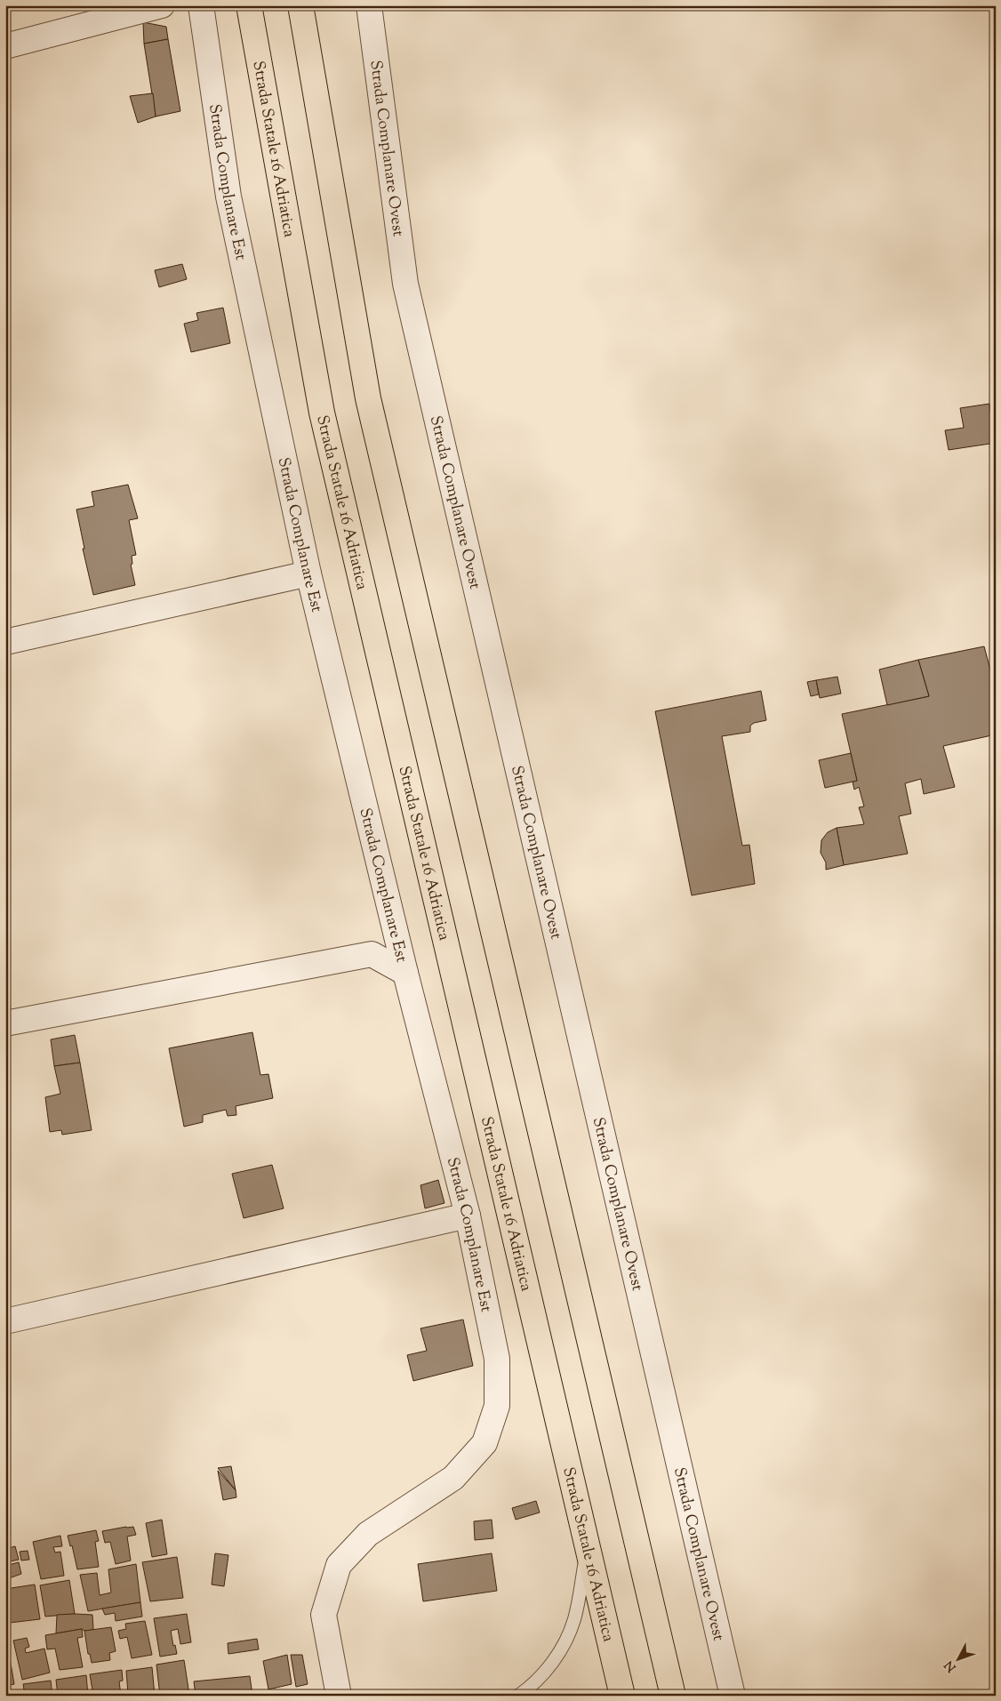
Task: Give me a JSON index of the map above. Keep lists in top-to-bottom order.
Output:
{
  "streets": {
    "highway": ["Strada Statale 16 Adriatica"],
    "street": ["Strada Complanare Ovest", "Strada Complanare Est"]
  },
  "north": "bottom left"
}
